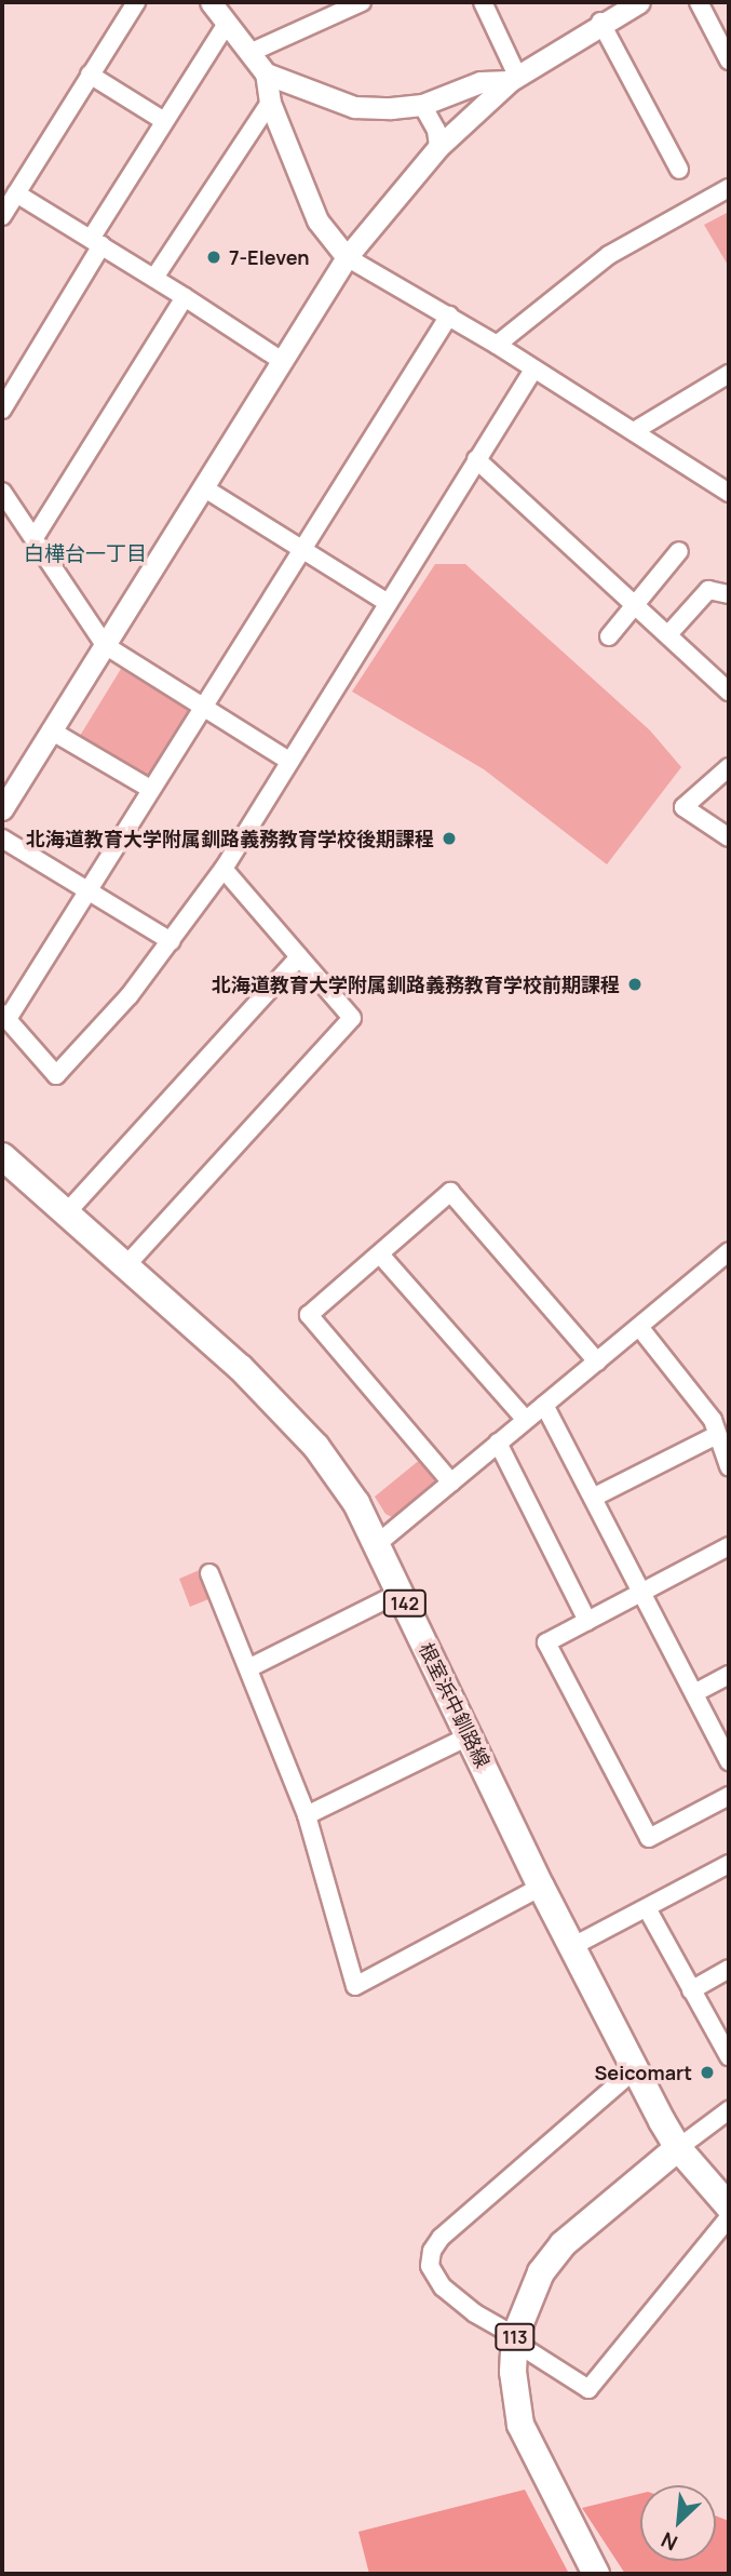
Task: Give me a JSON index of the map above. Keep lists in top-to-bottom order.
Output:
{
  "streets": {
    "main road": ["142", "根室浜中釧路線", "113"]
  },
  "crossings": [
    ["根室浜中釧路線", "113"]
  ],
  "districts": ["白樺台一丁目"],
  "places": [
    "7-Eleven",
    "北海道教育大学附属釧路義務教育学校後期課程",
    "北海道教育大学附属釧路義務教育学校前期課程",
    "Seicomart"
  ],
  "north": "bottom left"
}
